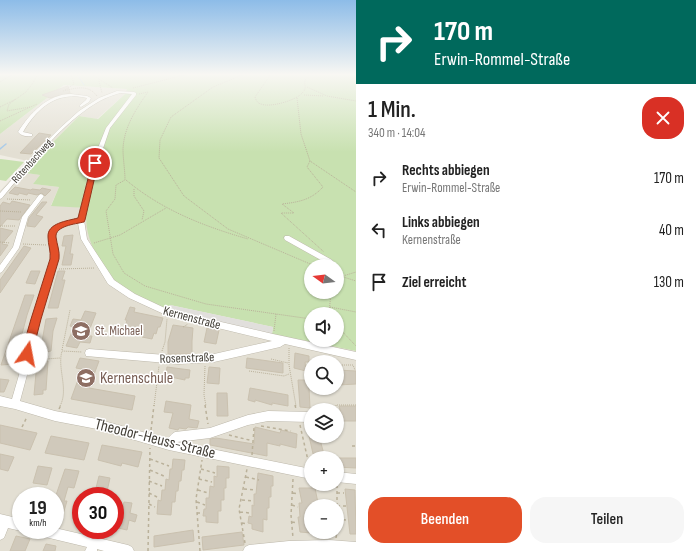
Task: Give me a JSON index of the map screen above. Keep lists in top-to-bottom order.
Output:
{
  "streets": {
    "street": [
      "Rötenbachweg",
      "Kernenstraße",
      "Rosenstraße",
      "Theodor-Heuss-Straße"
    ]
  },
  "crossings": [
    ["Kernenstraße", "Rosenstraße"]
  ],
  "places": {
    "school or university": ["St. Michael", "Kernenschule"]
  },
  "north": "left",
  "page": {
    "turn": ["170 m", "Erwin-Rommel-Straße"],
    "heading": ["1 Min.", "340 m · 14:04"],
    "list": [
      {
        "name": "Rechts abbiegen",
        "note": "Erwin-Rommel-Straße",
        "value": "170 m"
      },
      {
        "name": "Links abbiegen",
        "note": "Kernenstraße",
        "value": "40 m"
      },
      {
        "name": "Ziel erreicht",
        "value": "130 m"
      }
    ],
    "map_buttons": ["+", "−"],
    "speed": "19 km/h",
    "limit": "30",
    "buttons": ["Beenden", "Teilen"]
  }
}
